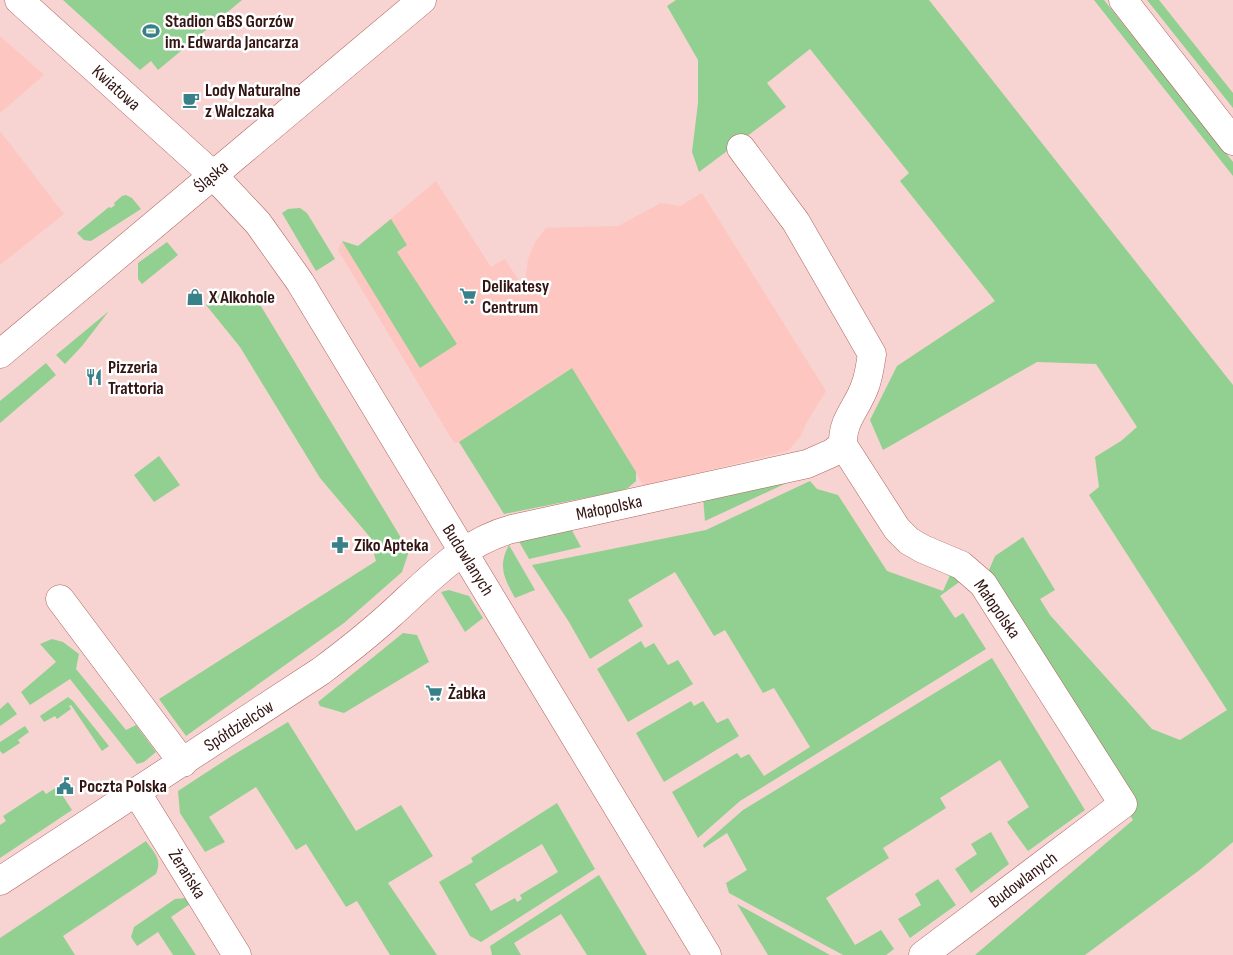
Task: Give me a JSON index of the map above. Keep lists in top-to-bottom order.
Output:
{
  "streets": {
    "street": [
      "Kwiatowa",
      "Śląska",
      "Małopolska",
      "Budowlanych",
      "Spółdzielców",
      "Żerańska"
    ]
  },
  "crossings": [
    ["Kwiatowa", "Śląska"],
    ["Kwiatowa", "Budowlanych"],
    ["Śląska", "Budowlanych"],
    ["Małopolska", "Budowlanych"],
    ["Małopolska", "Spółdzielców"],
    ["Budowlanych", "Spółdzielców"],
    ["Spółdzielców", "Żerańska"]
  ],
  "places": {
    "sports": ["Stadion GBS Gorzów im. Edwarda Jancarza"],
    "cafe": ["Lody Naturalne z Walczaka"],
    "supermarket": ["Delikatesy Centrum", "Żabka"],
    "shop": ["X Alkohole"],
    "restaurant": ["Pizzeria Trattoria"],
    "pharmacy": ["Ziko Apteka"],
    "public building": ["Poczta Polska"]
  }
}
